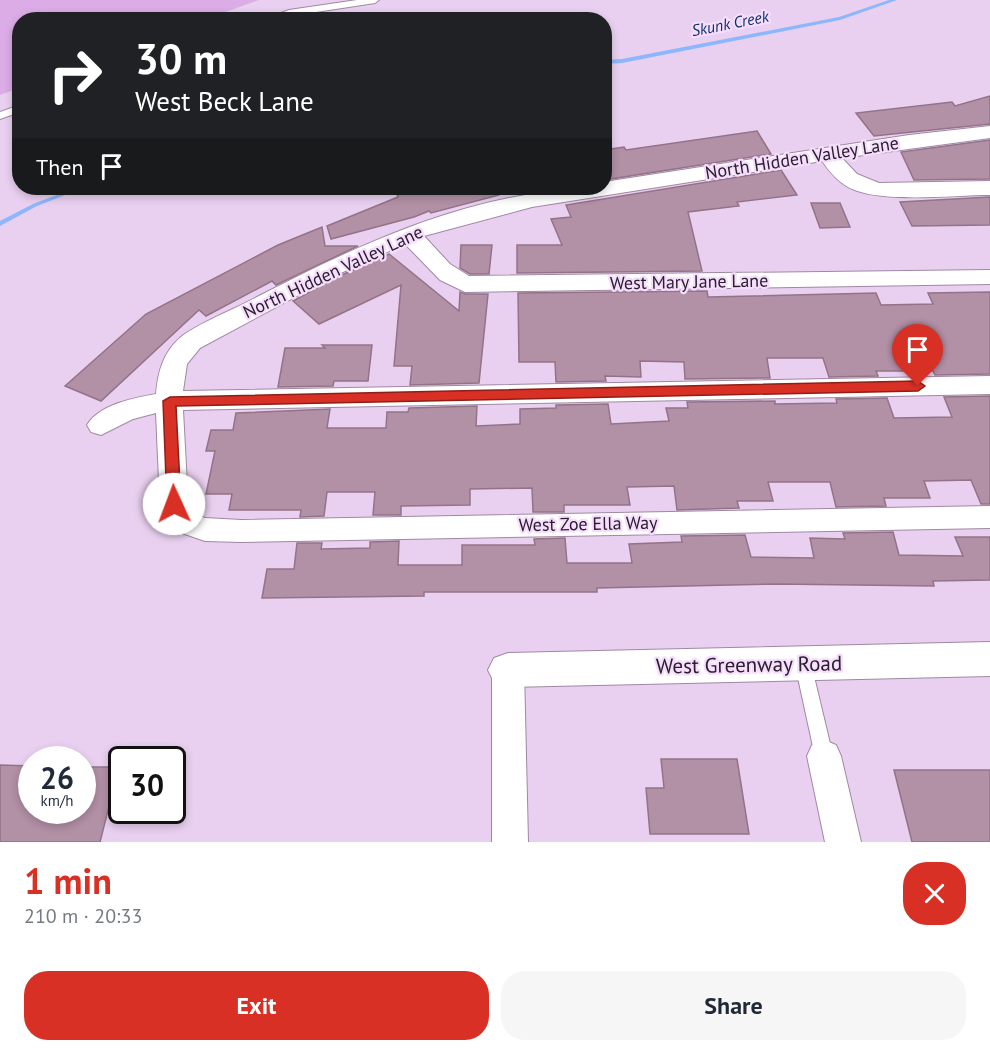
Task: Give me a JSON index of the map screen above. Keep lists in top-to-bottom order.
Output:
{
  "streets": {
    "street": [
      "North Hidden Valley Lane",
      "West Mary Jane Lane",
      "West Zoe Ella Way",
      "West Greenway Road"
    ]
  },
  "crossings": [
    ["North Hidden Valley Lane", "West Mary Jane Lane"],
    ["North Hidden Valley Lane", "West Zoe Ella Way"]
  ],
  "water": ["Skunk Creek"],
  "page": {
    "turn": ["30 m", "West Beck Lane"],
    "then": "Then",
    "speed": "26 km/h",
    "limit": "30",
    "heading": ["1 min", "210 m · 20:33"],
    "buttons": ["Exit", "Share"]
  }
}
